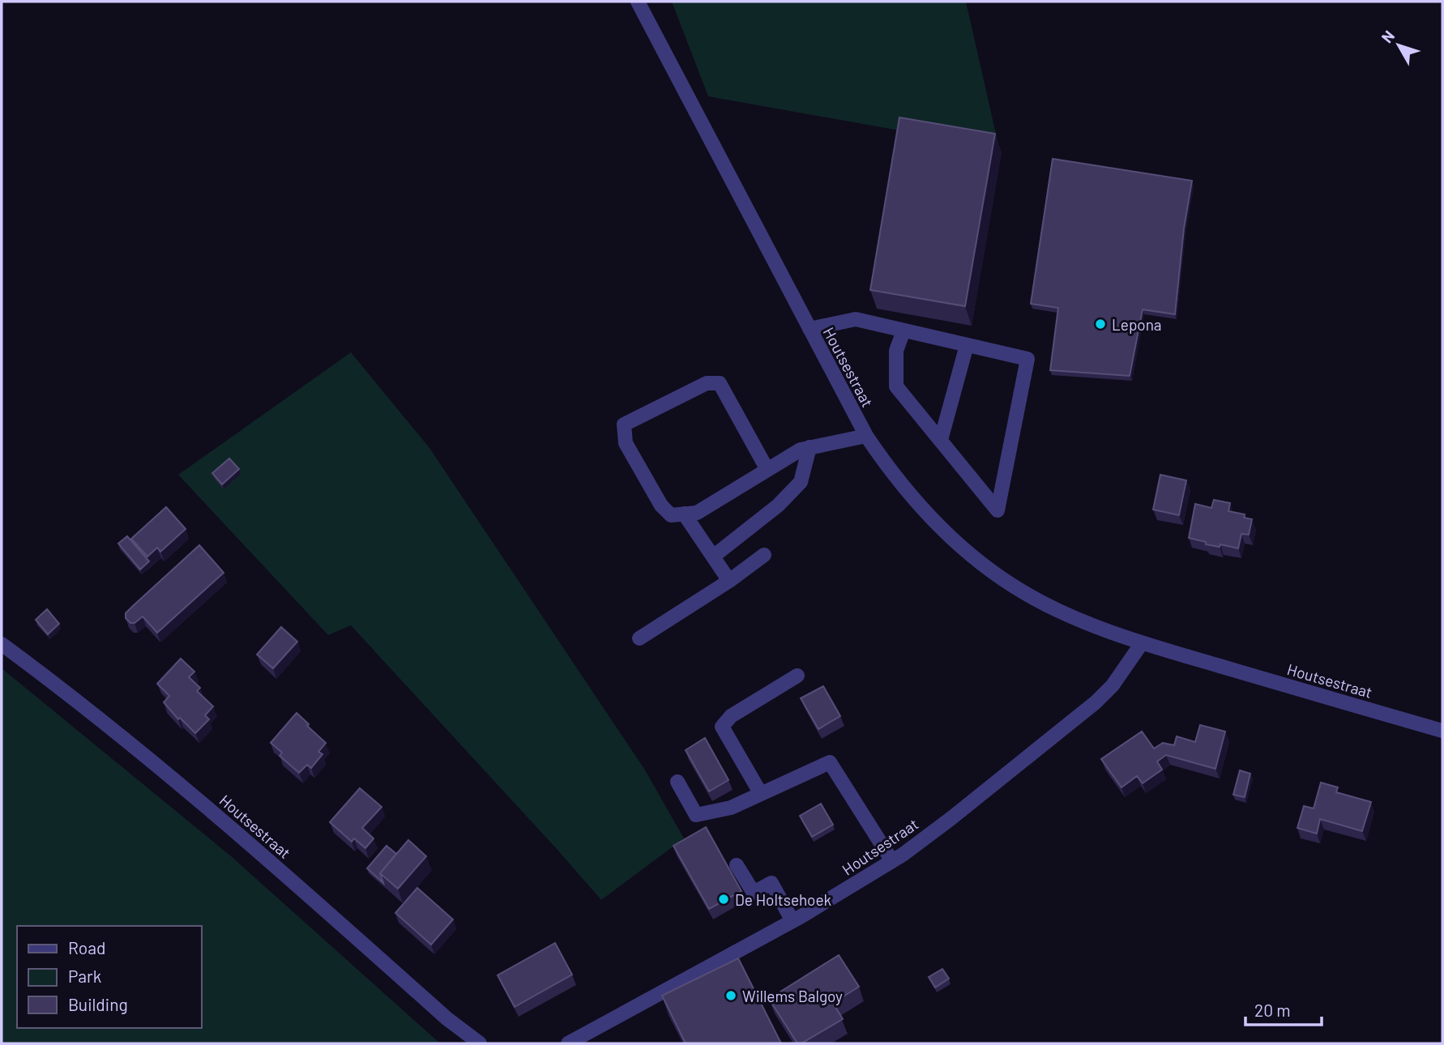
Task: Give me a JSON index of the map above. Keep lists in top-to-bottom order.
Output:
{
  "streets": {
    "street": ["Houtsestraat"]
  },
  "places": ["Lepona", "De Holtsehoek", "Willems Balgoy"],
  "legend": ["Road", "Park", "Building"],
  "scale_bar": "20 m",
  "north": "top left"
}
